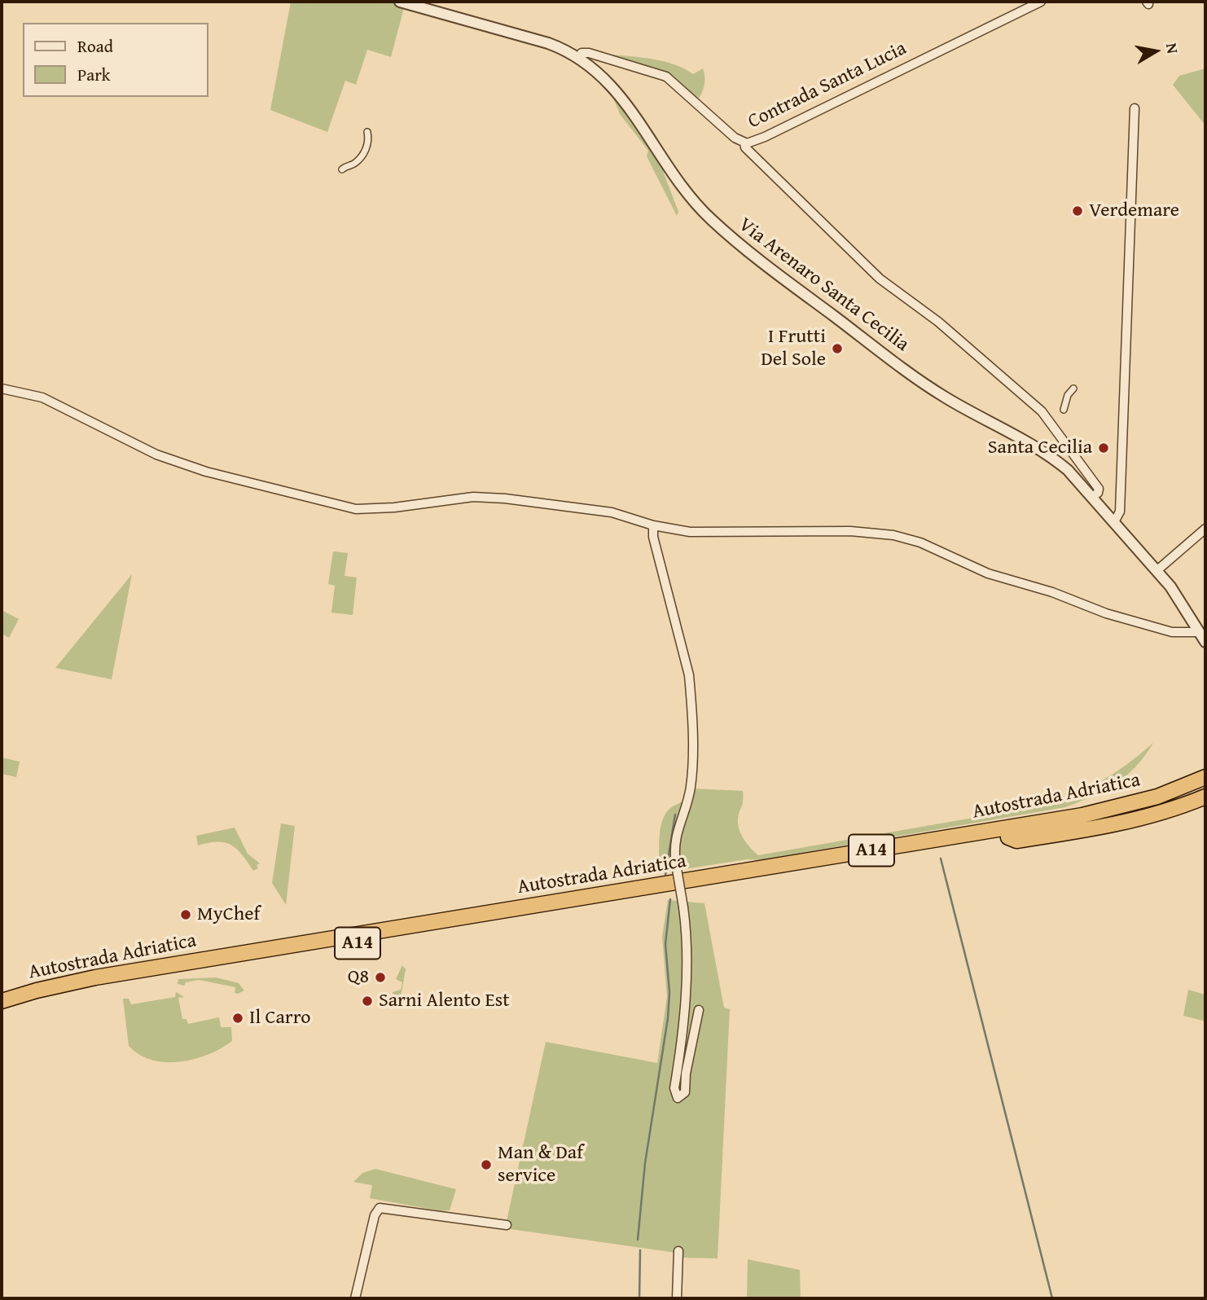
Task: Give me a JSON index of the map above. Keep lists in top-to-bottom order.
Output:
{
  "streets": {
    "highway": ["Autostrada Adriatica", "A14"],
    "street": ["Contrada Santa Lucia", "Via Arenaro Santa Cecilia"]
  },
  "crossings": [
    ["Contrada Santa Lucia", "Via Arenaro Santa Cecilia"]
  ],
  "places": [
    "Verdemare",
    "I Frutti Del Sole",
    "Santa Cecilia",
    "MyChef",
    "Q8",
    "Sarni Alento Est",
    "Il Carro",
    "Man & Daf service"
  ],
  "legend": ["Road", "Park"],
  "north": "right"
}
